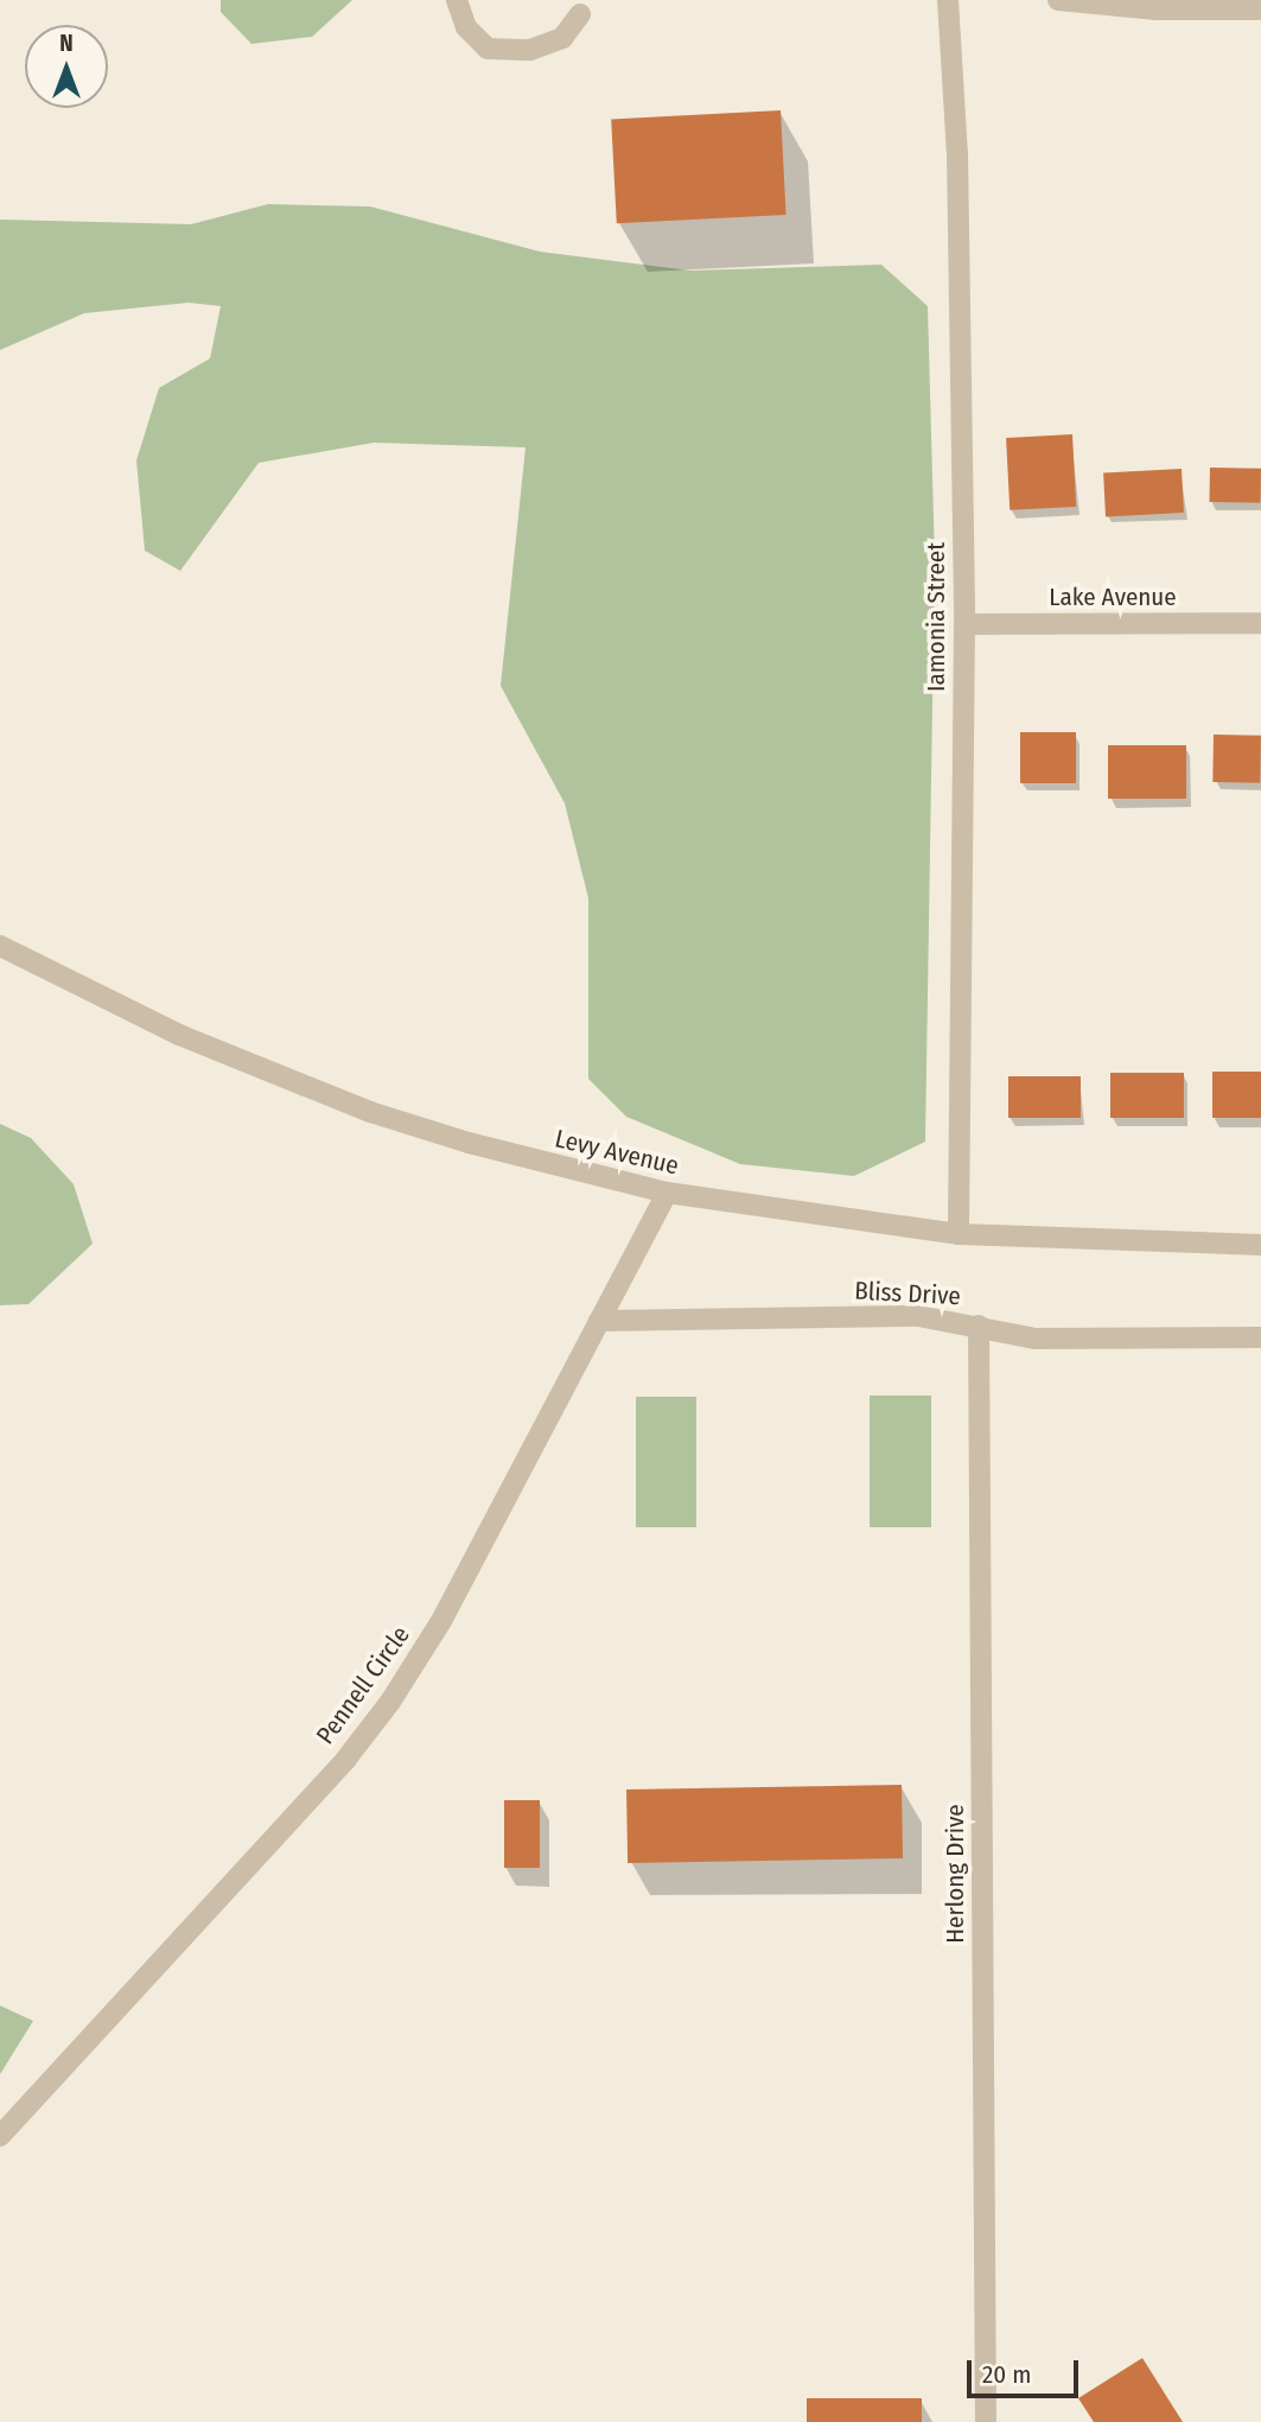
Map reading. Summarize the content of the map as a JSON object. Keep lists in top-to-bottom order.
{
  "streets": {
    "street": [
      "Lake Avenue",
      "Iamonia Street",
      "Levy Avenue",
      "Bliss Drive",
      "Pennell Circle",
      "Herlong Drive"
    ]
  },
  "crossings": [
    ["Lake Avenue", "Iamonia Street"],
    ["Iamonia Street", "Levy Avenue"],
    ["Levy Avenue", "Pennell Circle"],
    ["Bliss Drive", "Pennell Circle"],
    ["Bliss Drive", "Herlong Drive"]
  ],
  "scale_bar": "20 m",
  "north": "top"
}
